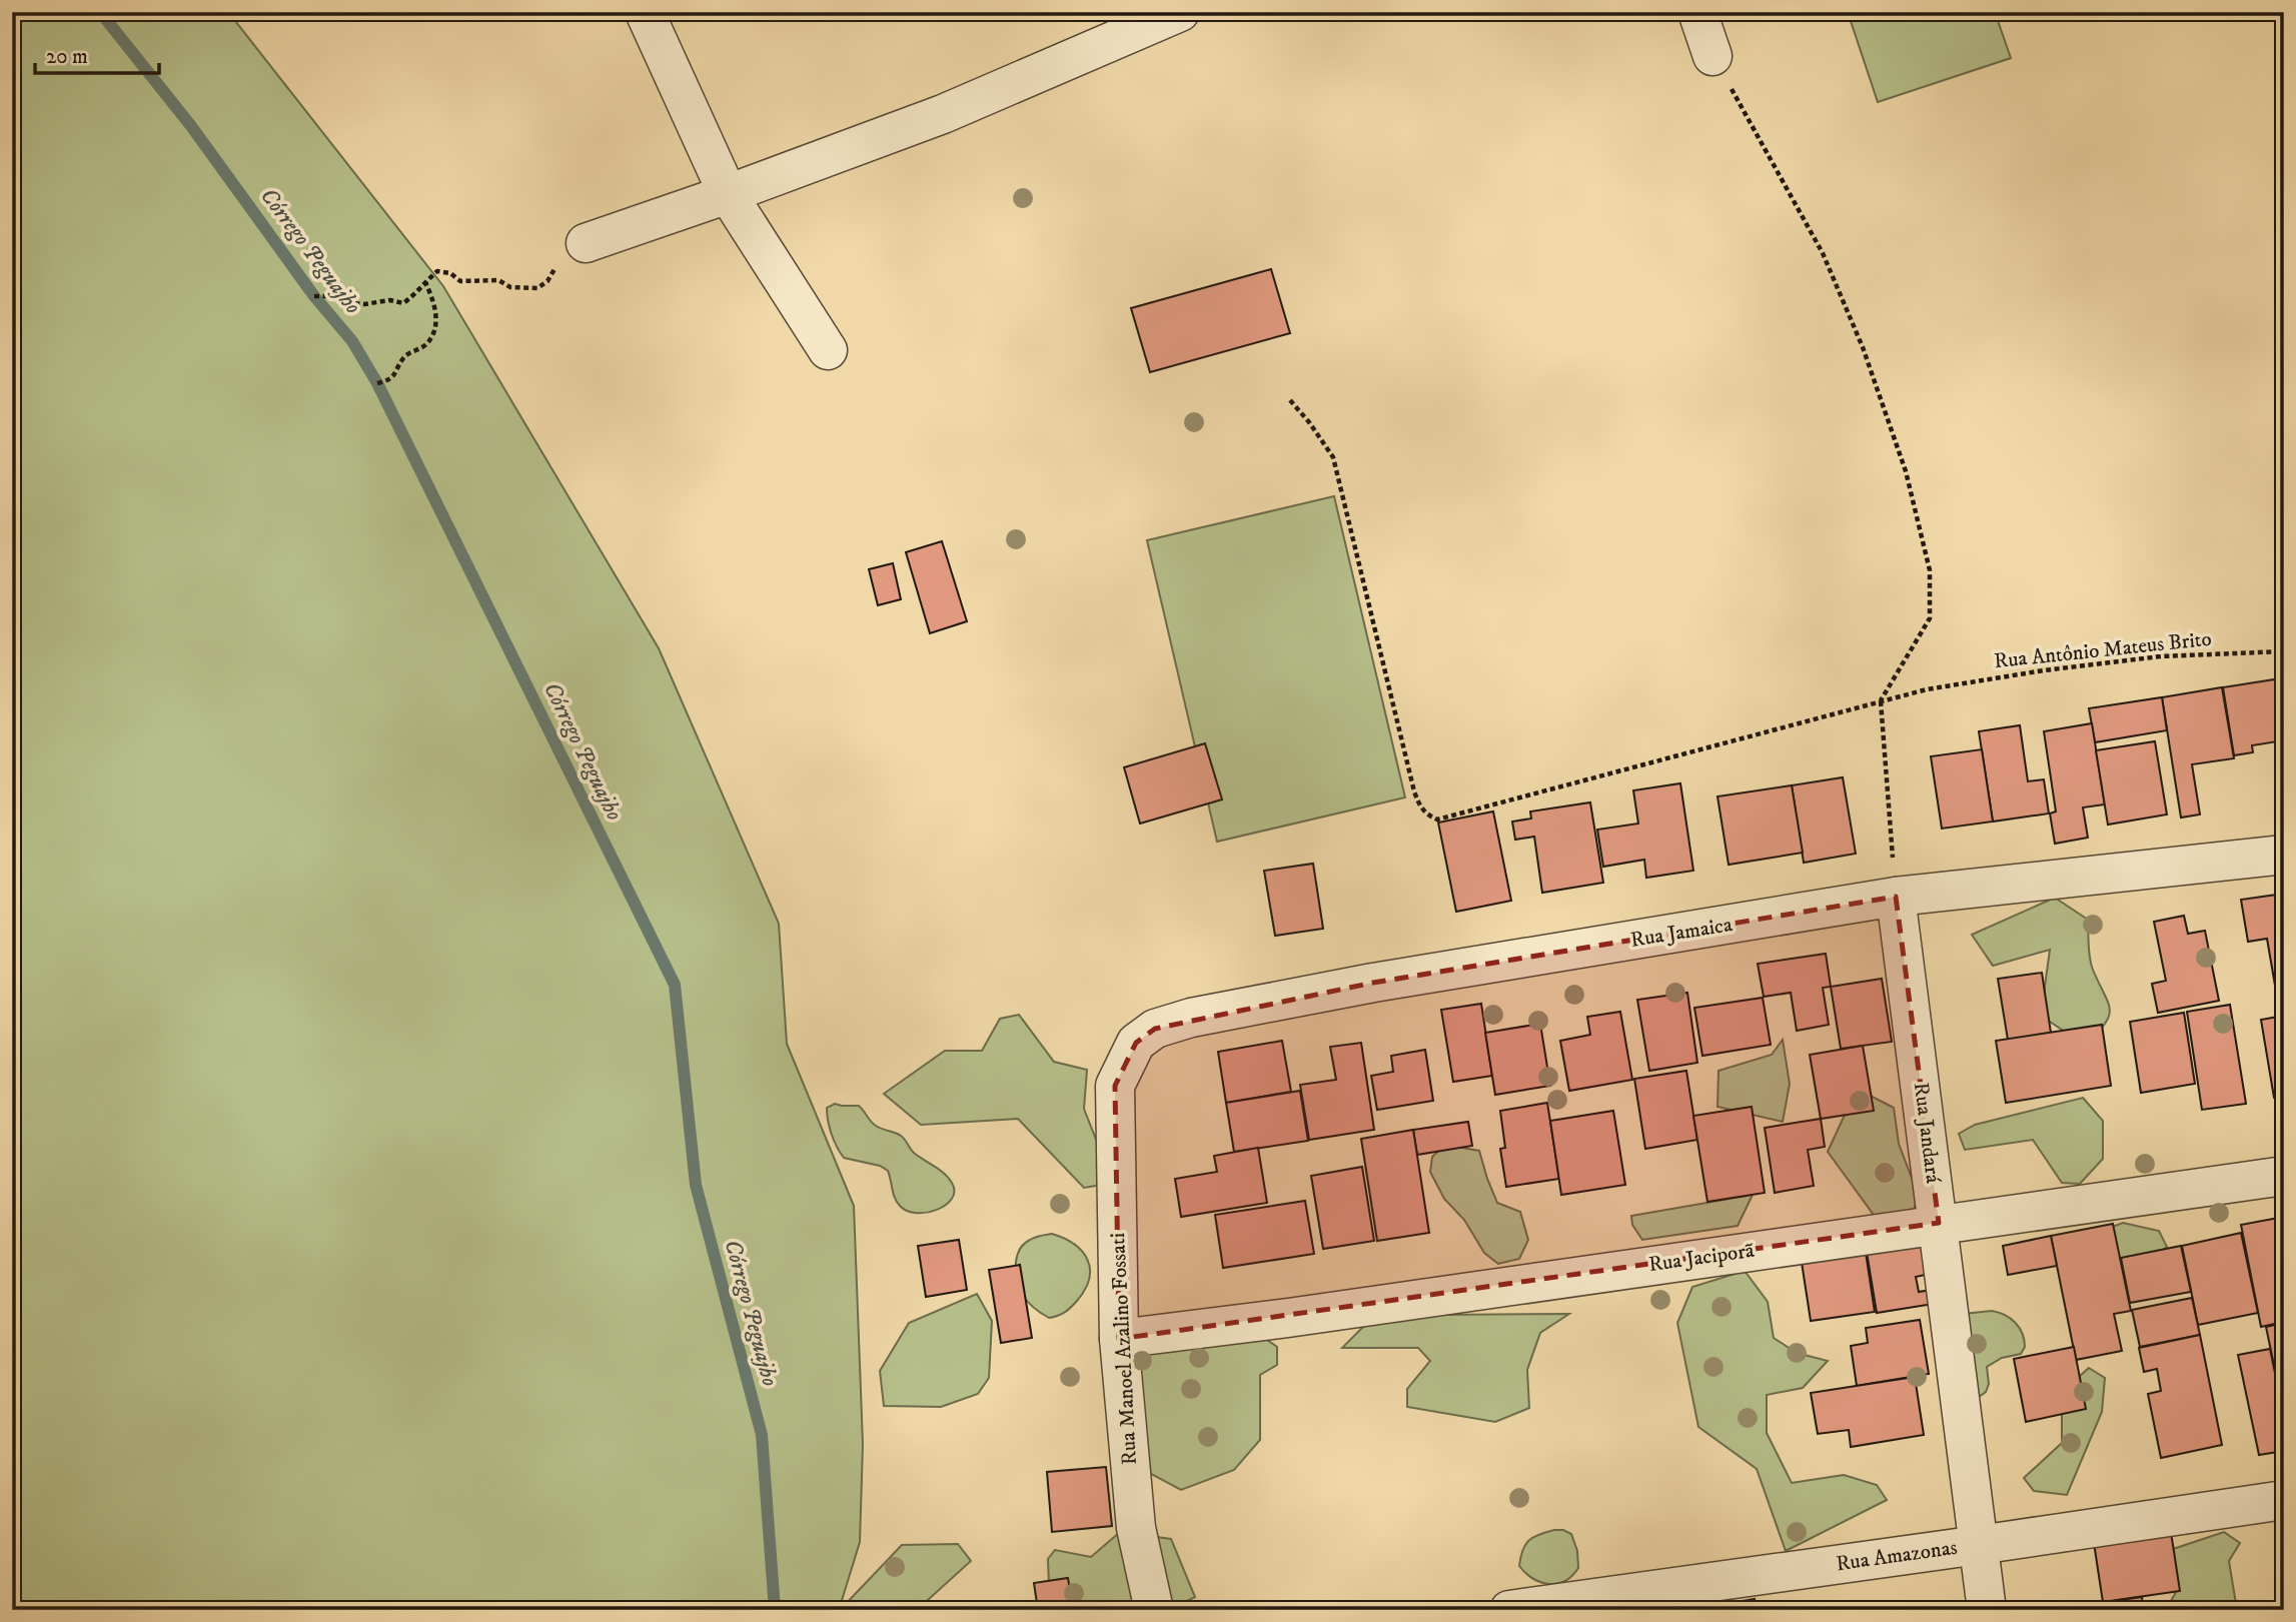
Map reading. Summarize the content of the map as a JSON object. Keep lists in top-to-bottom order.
{
  "streets": {
    "street": [
      "Rua Jamaica",
      "Rua Jandará",
      "Rua Jaciporã",
      "Rua Manoel Azalino Fossati",
      "Rua Amazonas"
    ],
    "path": ["Rua Antônio Mateus Brito"]
  },
  "crossings": [
    ["Rua Jamaica", "Rua Jandará"],
    ["Rua Jamaica", "Rua Manoel Azalino Fossati"],
    ["Rua Jandará", "Rua Jaciporã"],
    ["Rua Jandará", "Rua Amazonas"],
    ["Rua Jaciporã", "Rua Manoel Azalino Fossati"]
  ],
  "water": ["Córrego Peguajho"],
  "scale_bar": "20 m"
}
